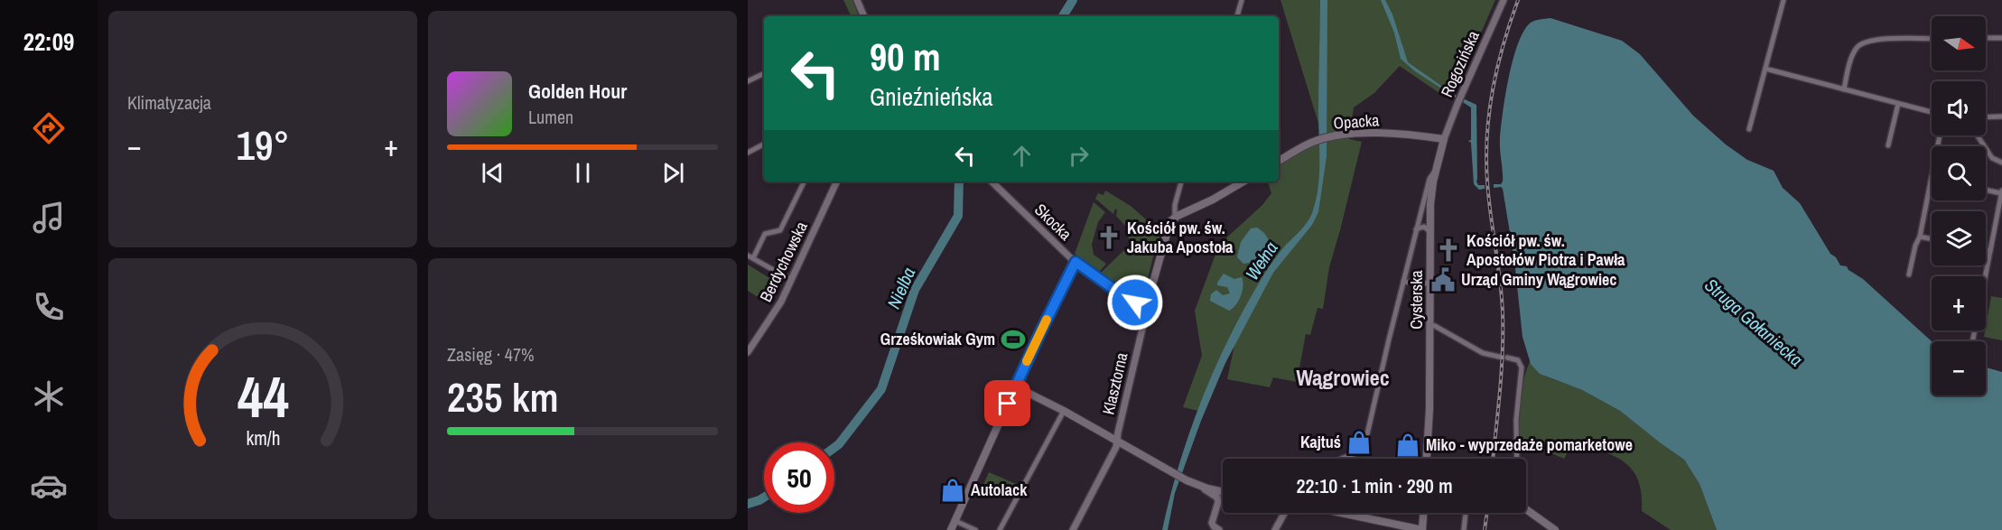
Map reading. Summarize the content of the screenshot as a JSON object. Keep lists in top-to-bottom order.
{
  "streets": {
    "main road": ["Opacka", "Cysterska", "Klasztorna"],
    "street": ["Rogozińska", "Skocka", "Berdychowska"]
  },
  "crossings": [
    ["Rogozińska", "Opacka"],
    ["Rogozińska", "Cysterska"],
    ["Opacka", "Cysterska"]
  ],
  "districts": ["Wągrowiec"],
  "water": ["Wełna", "Nielba", "Struga Gołaniecka"],
  "places": {
    "church": ["Kościół pw. św. Jakuba Apostoła", "Kościół pw. św. Apostołów Piotra i Pawła"],
    "public building": ["Urząd Gminy Wągrowiec"],
    "sports": ["Grześkowiak Gym"],
    "shop": ["Kajtuś", "Miko - wyprzedaże pomarketowe", "Autolack"]
  },
  "north": "right",
  "page": {
    "tabs": "22:09",
    "tile": [
      "Klimatyzacja",
      ["Zasięg · 47%", "235 km"]
    ],
    "map_buttons": ["+", "−"],
    "turn": ["90 m", "Gnieźnieńska"],
    "song": ["Golden Hour", "Lumen"],
    "heat": ["−", "19°", "+"],
    "limit": "50",
    "trip": "22:10 · 1 min · 290 m",
    "gauge": ["44", "km/h"]
  }
}
